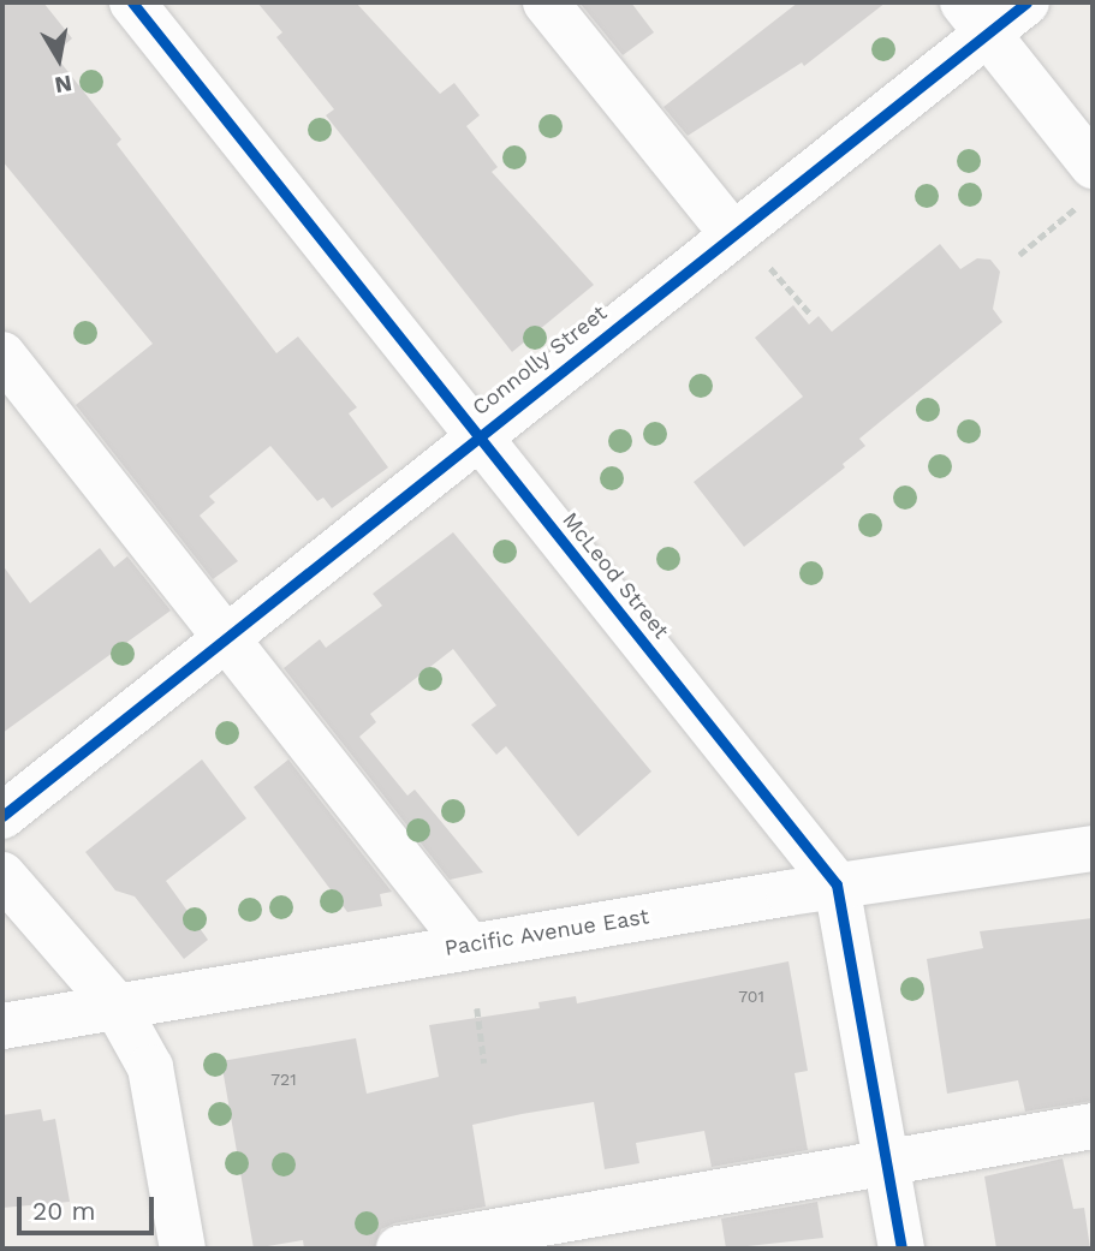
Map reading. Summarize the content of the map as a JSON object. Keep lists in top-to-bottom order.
{
  "streets": {
    "street": ["Connolly Street", "McLeod Street", "Pacific Avenue East"]
  },
  "crossings": [
    ["Connolly Street", "McLeod Street"],
    ["McLeod Street", "Pacific Avenue East"]
  ],
  "house_numbers": ["701", "721"],
  "scale_bar": "20 m",
  "north": "bottom"
}
